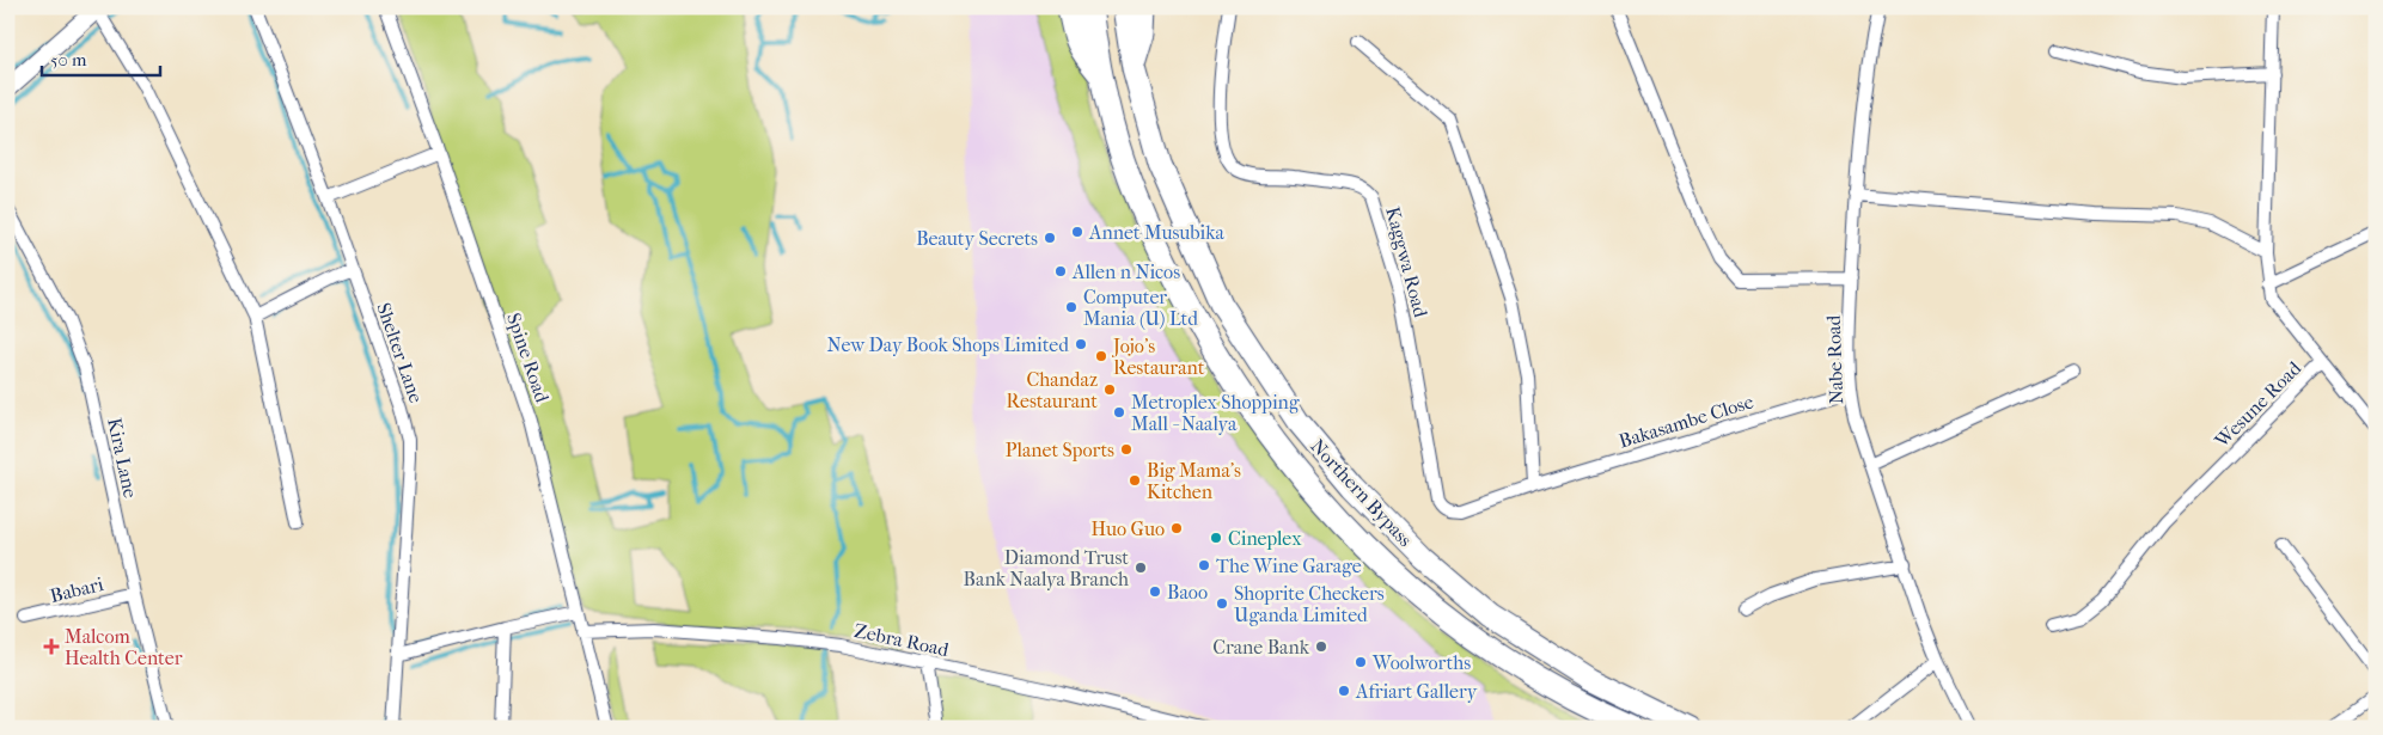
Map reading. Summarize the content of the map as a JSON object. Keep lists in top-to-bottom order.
{
  "streets": {
    "highway": ["Northern Bypass"],
    "street": [
      "Kaggwa Road",
      "Shelter Lane",
      "Spine Road",
      "Nabe Road",
      "Wesune Road",
      "Bakasambe Close",
      "Kira Lane",
      "Babari",
      "Zebra Road"
    ]
  },
  "crossings": [
    ["Kaggwa Road", "Bakasambe Close"],
    ["Spine Road", "Zebra Road"],
    ["Nabe Road", "Bakasambe Close"],
    ["Kira Lane", "Babari"]
  ],
  "places": {
    "other": [
      "Annet Musubika",
      "Beauty Secrets",
      "Allen n Nicos",
      "Computer Mania (U) Ltd",
      "New Day Book Shops Limited",
      "Jojo’s Restaurant",
      "Chandaz Restaurant",
      "Metroplex Shopping Mall - Naalya",
      "Planet Sports",
      "Big Mama’s Kitchen",
      "Huo Guo",
      "Cineplex",
      "The Wine Garage",
      "Diamond Trust Bank Naalya Branch",
      "Baoo",
      "Shoprite Checkers Uganda Limited",
      "Crane Bank",
      "Woolworths",
      "Afriart Gallery"
    ],
    "health": ["Malcom Health Center"]
  },
  "scale_bar": "50 m"
}
